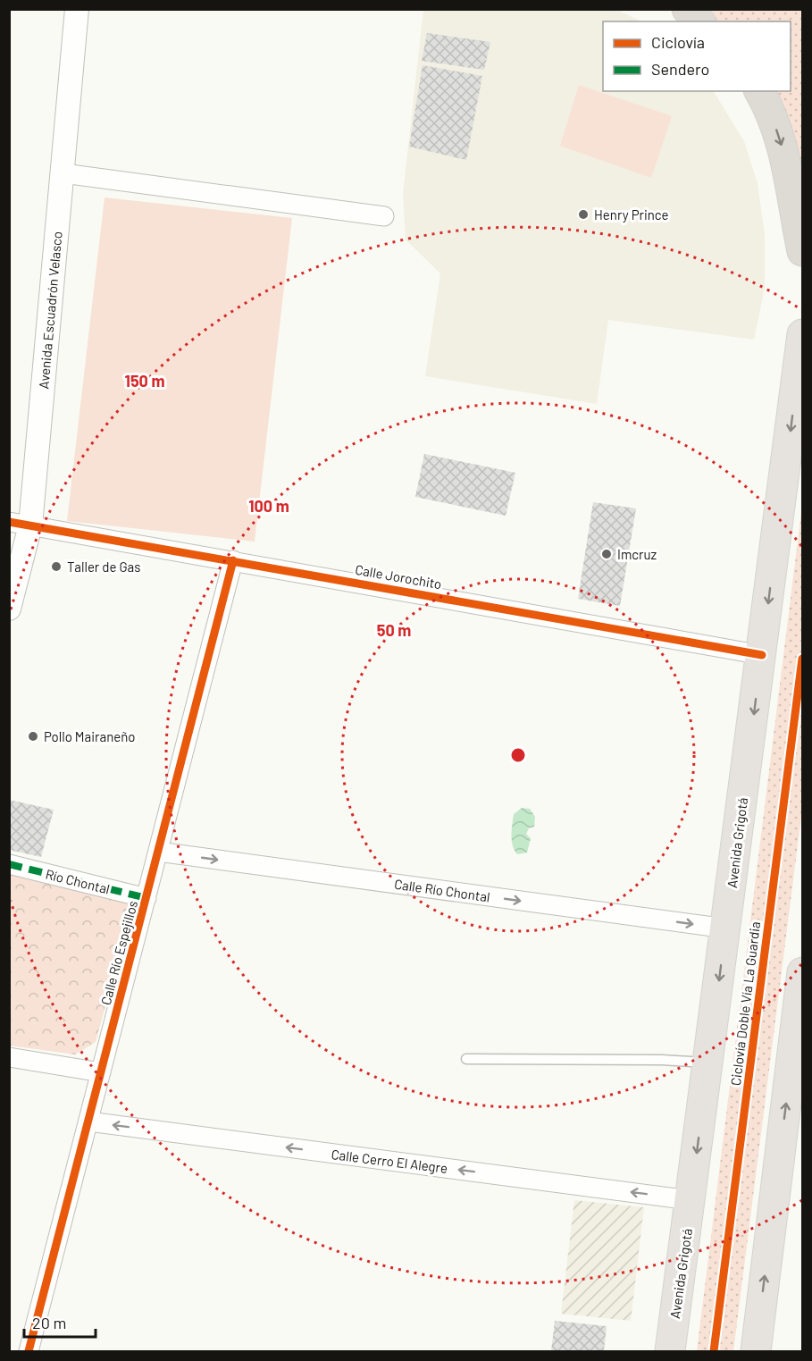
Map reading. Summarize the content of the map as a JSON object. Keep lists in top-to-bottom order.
{
  "streets": {
    "main road": ["Avenida Grigotá"],
    "street": [
      "Avenida Escuadrón Velasco",
      "Calle Jorochito",
      "Río Chontal",
      "Calle Río Chontal",
      "Calle Río Espejillos",
      "Calle Cerro El Alegre"
    ],
    "cycle path": ["Ciclovía Doble Vía La Guardia"]
  },
  "crossings": [
    ["Avenida Escuadrón Velasco", "Calle Jorochito"],
    ["Calle Jorochito", "Avenida Grigotá"],
    ["Calle Jorochito", "Calle Río Espejillos"],
    ["Avenida Grigotá", "Calle Río Chontal"],
    ["Avenida Grigotá", "Calle Cerro El Alegre"],
    ["Río Chontal", "Calle Río Espejillos"],
    ["Calle Río Chontal", "Calle Río Espejillos"],
    ["Calle Río Espejillos", "Calle Cerro El Alegre"]
  ],
  "one_way": ["Avenida Grigotá", "Calle Río Chontal", "Calle Cerro El Alegre"],
  "places": [
    "Henry Prince",
    "Imcruz",
    "Taller de Gas",
    "Pollo Mairaneño"
  ],
  "legend": ["Ciclovía", "Sendero"],
  "scale_bar": "20 m",
  "rings": ["150 m", "100 m", "50 m"]
}
